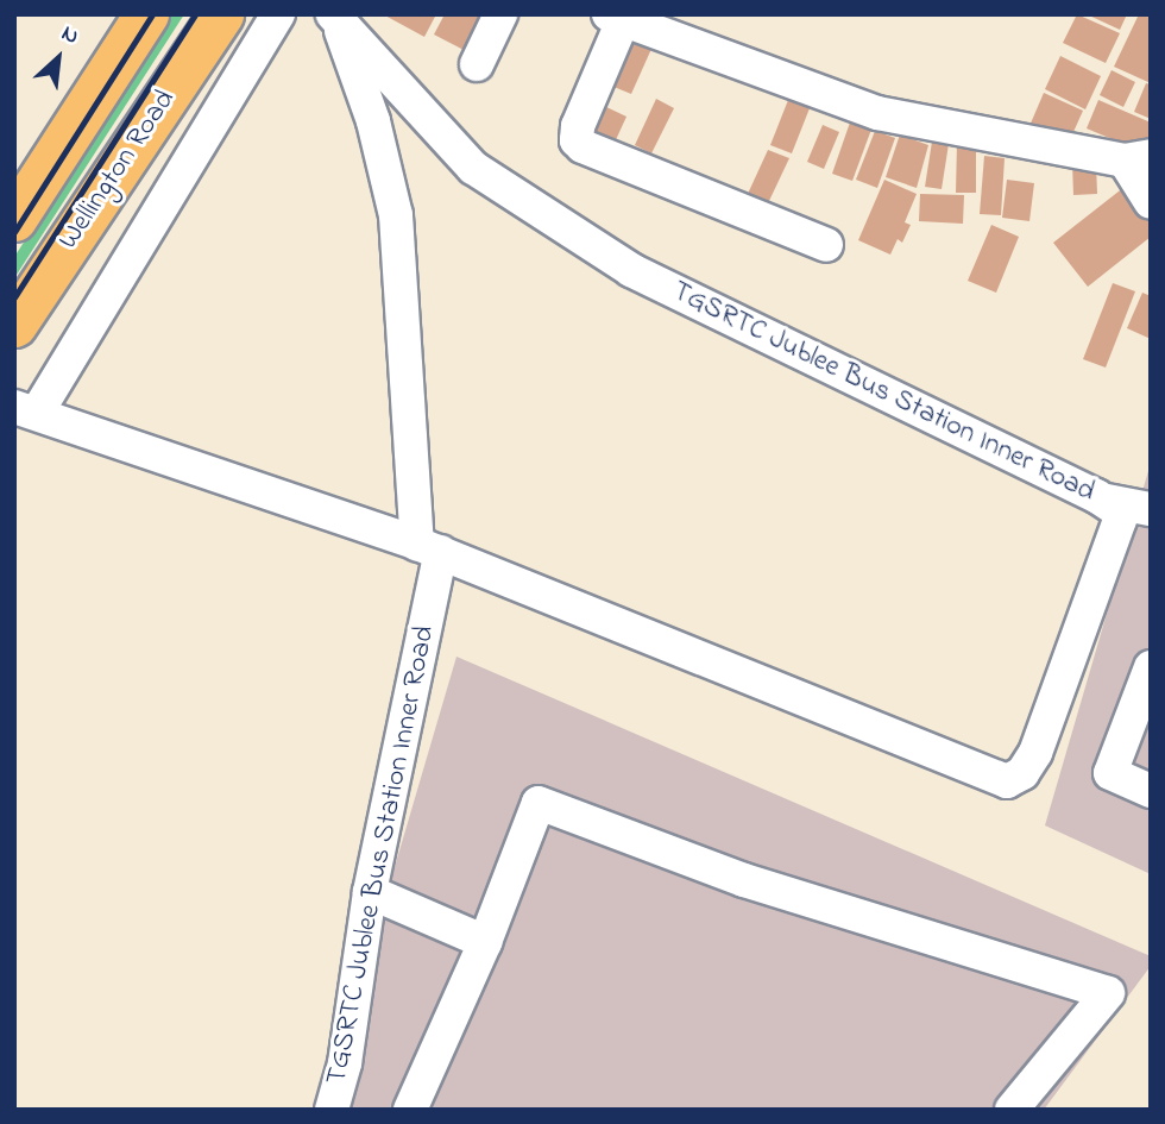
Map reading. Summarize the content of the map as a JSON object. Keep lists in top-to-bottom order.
{
  "streets": {
    "main road": ["Wellington Road"],
    "street": ["TGSRTC Jublee Bus Station Inner Road"]
  },
  "north": "top right"
}
